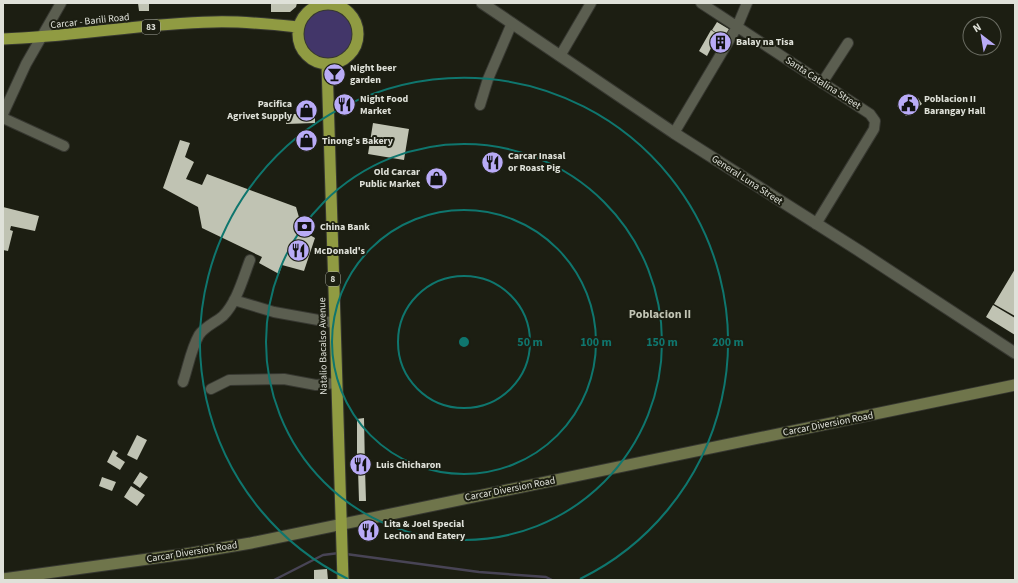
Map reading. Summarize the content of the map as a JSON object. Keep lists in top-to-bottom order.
{
  "streets": {
    "highway": [
      "Carcar - Barili Road",
      "83",
      "8",
      "Natalio Bacalso Avenue"
    ],
    "main road": ["Carcar Diversion Road"],
    "street": ["Santa Catalina Street", "General Luna Street"]
  },
  "crossings": [
    ["Carcar - Barili Road", "Natalio Bacalso Avenue"],
    ["Santa Catalina Street", "General Luna Street"],
    ["Natalio Bacalso Avenue", "Carcar Diversion Road"]
  ],
  "districts": ["Poblacion II"],
  "places": {
    "building": ["Balay na Tisa"],
    "bar": ["Night beer garden"],
    "restaurant": [
      "Night Food Market",
      "Carcar Inasal or Roast Pig",
      "McDonald's",
      "Luis Chicharon",
      "Lita & Joel Special Lechon and Eatery"
    ],
    "public building": ["Poblacion II Barangay Hall"],
    "shop": ["Pacifica Agrivet Supply", "Tinong's Bakery", "Old Carcar Public Market"],
    "bank": ["China Bank"]
  },
  "north": "top left",
  "rings": [
    "50 m",
    "100 m",
    "150 m",
    "200 m"
  ]
}
